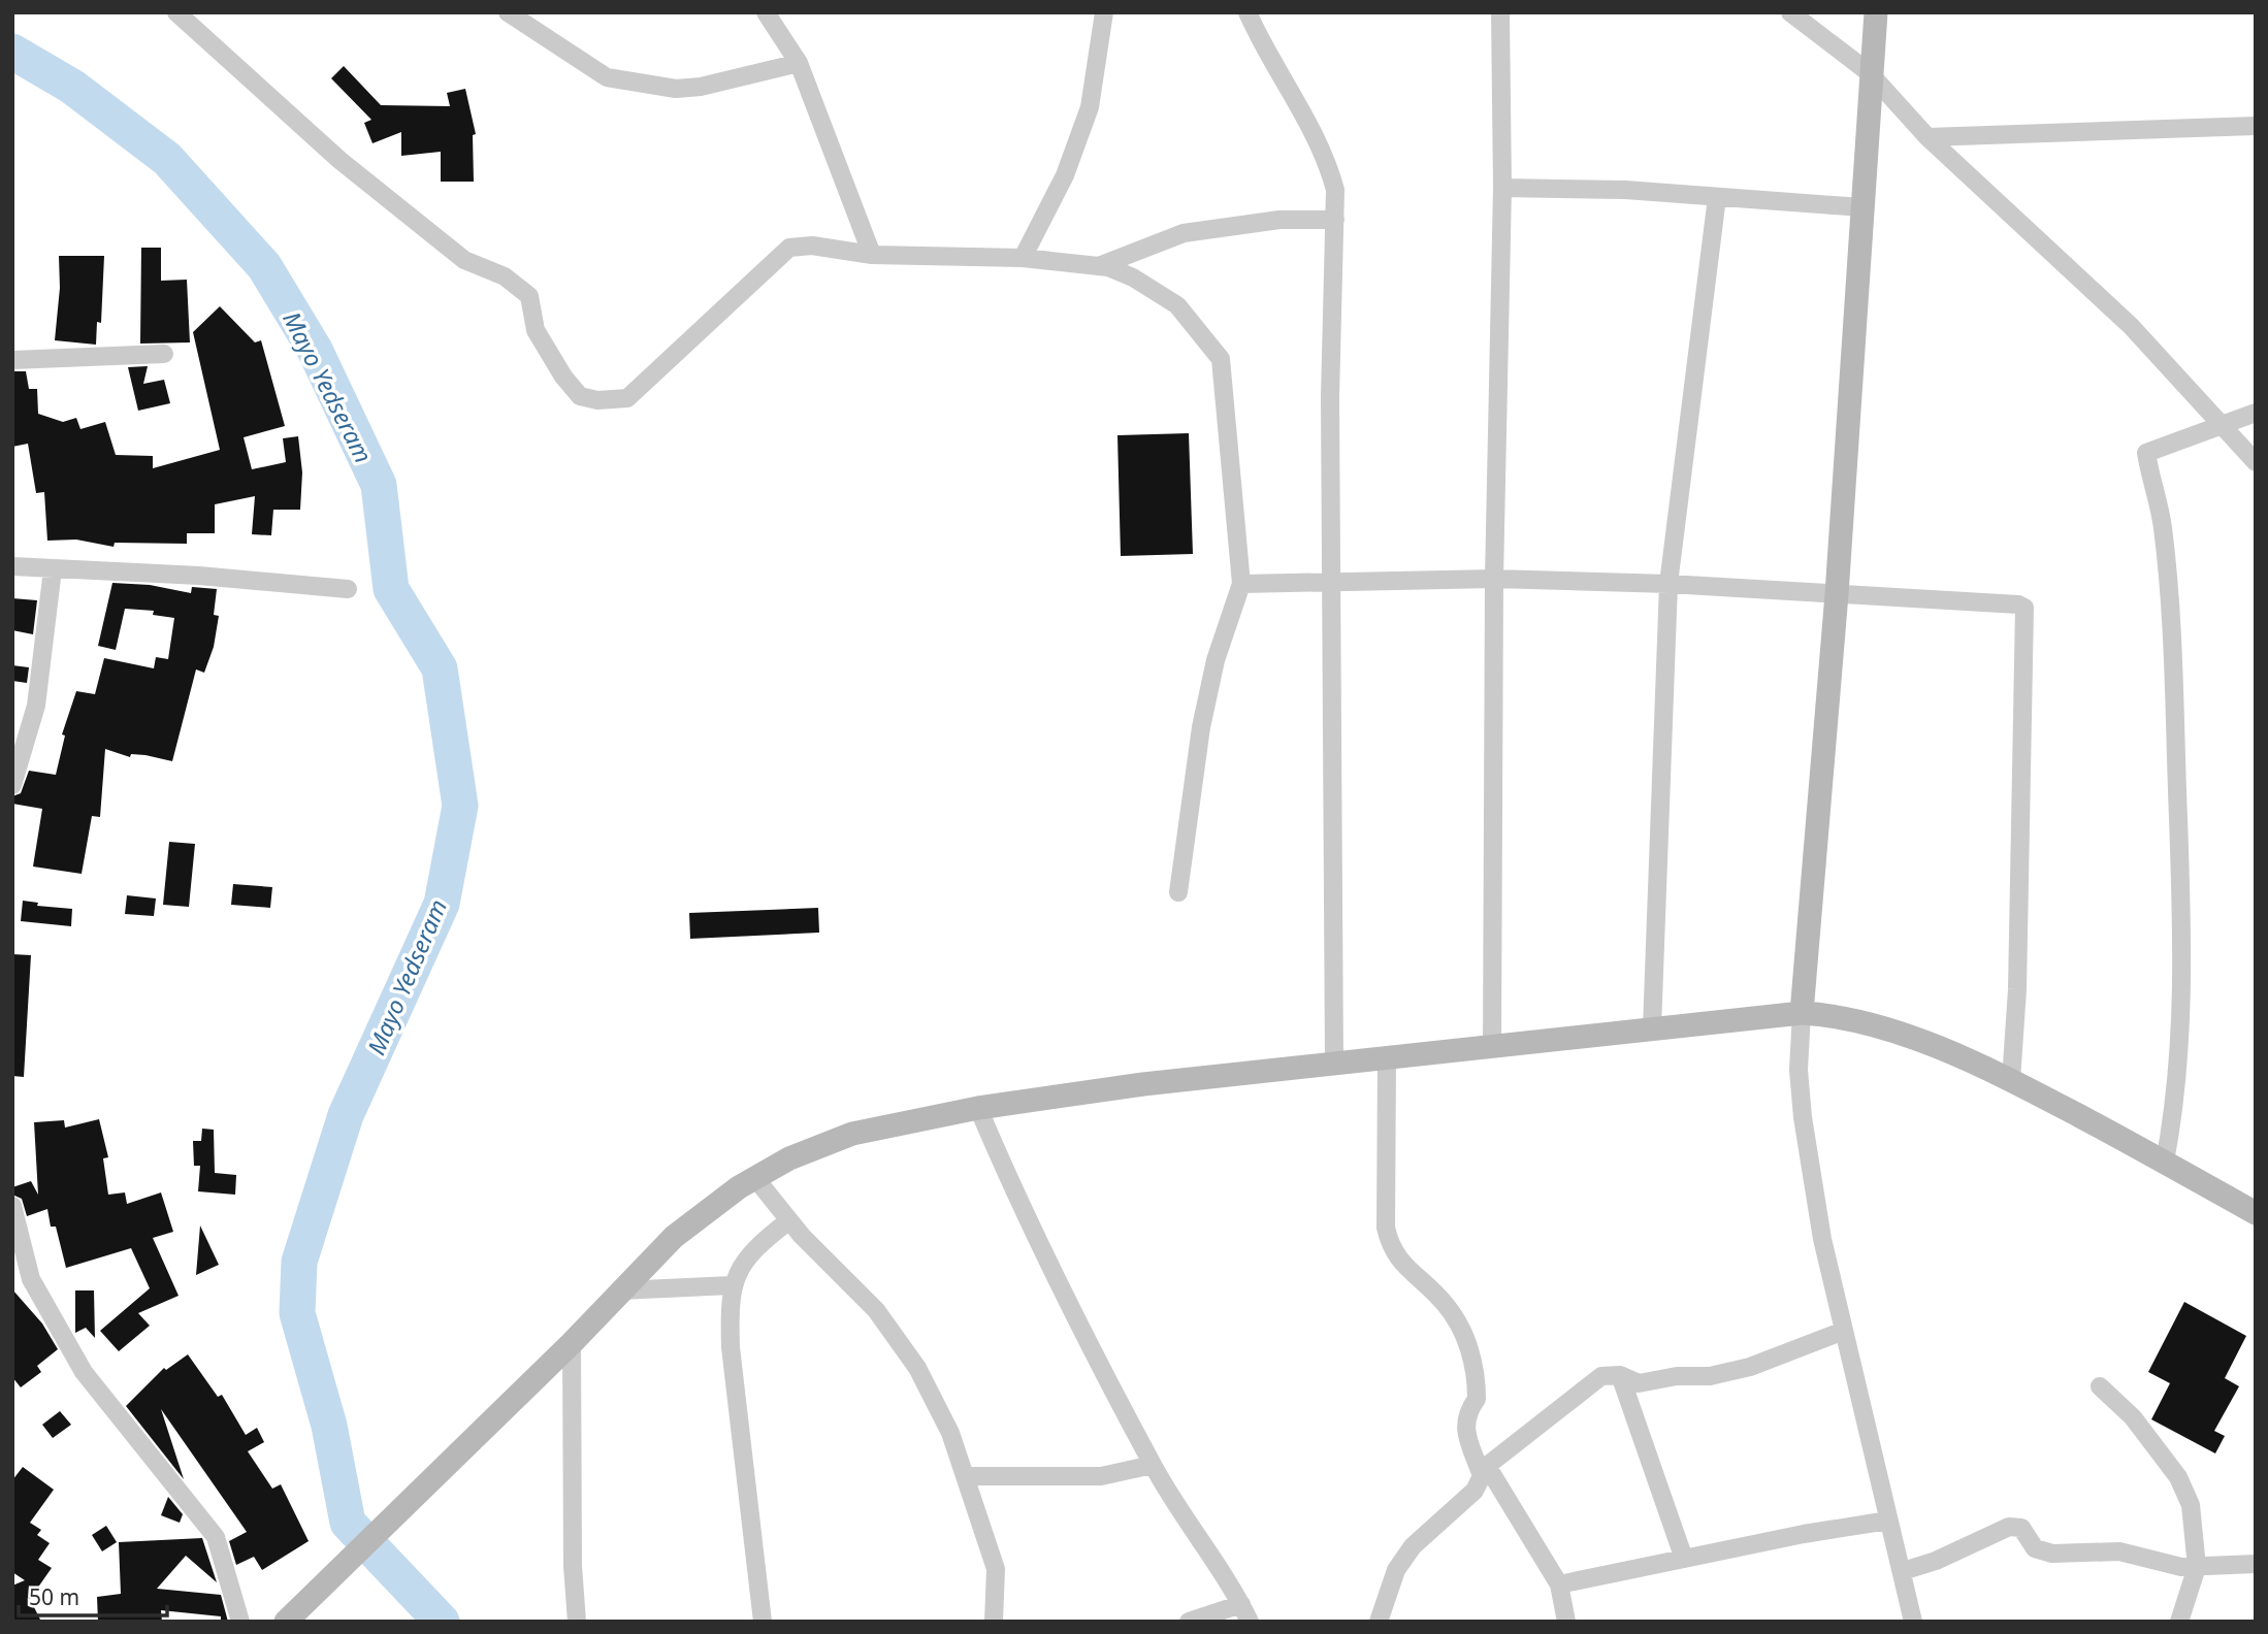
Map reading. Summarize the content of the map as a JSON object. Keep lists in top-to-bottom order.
{
  "water": ["Mayo Yedseram"],
  "scale_bar": "50 m"
}
